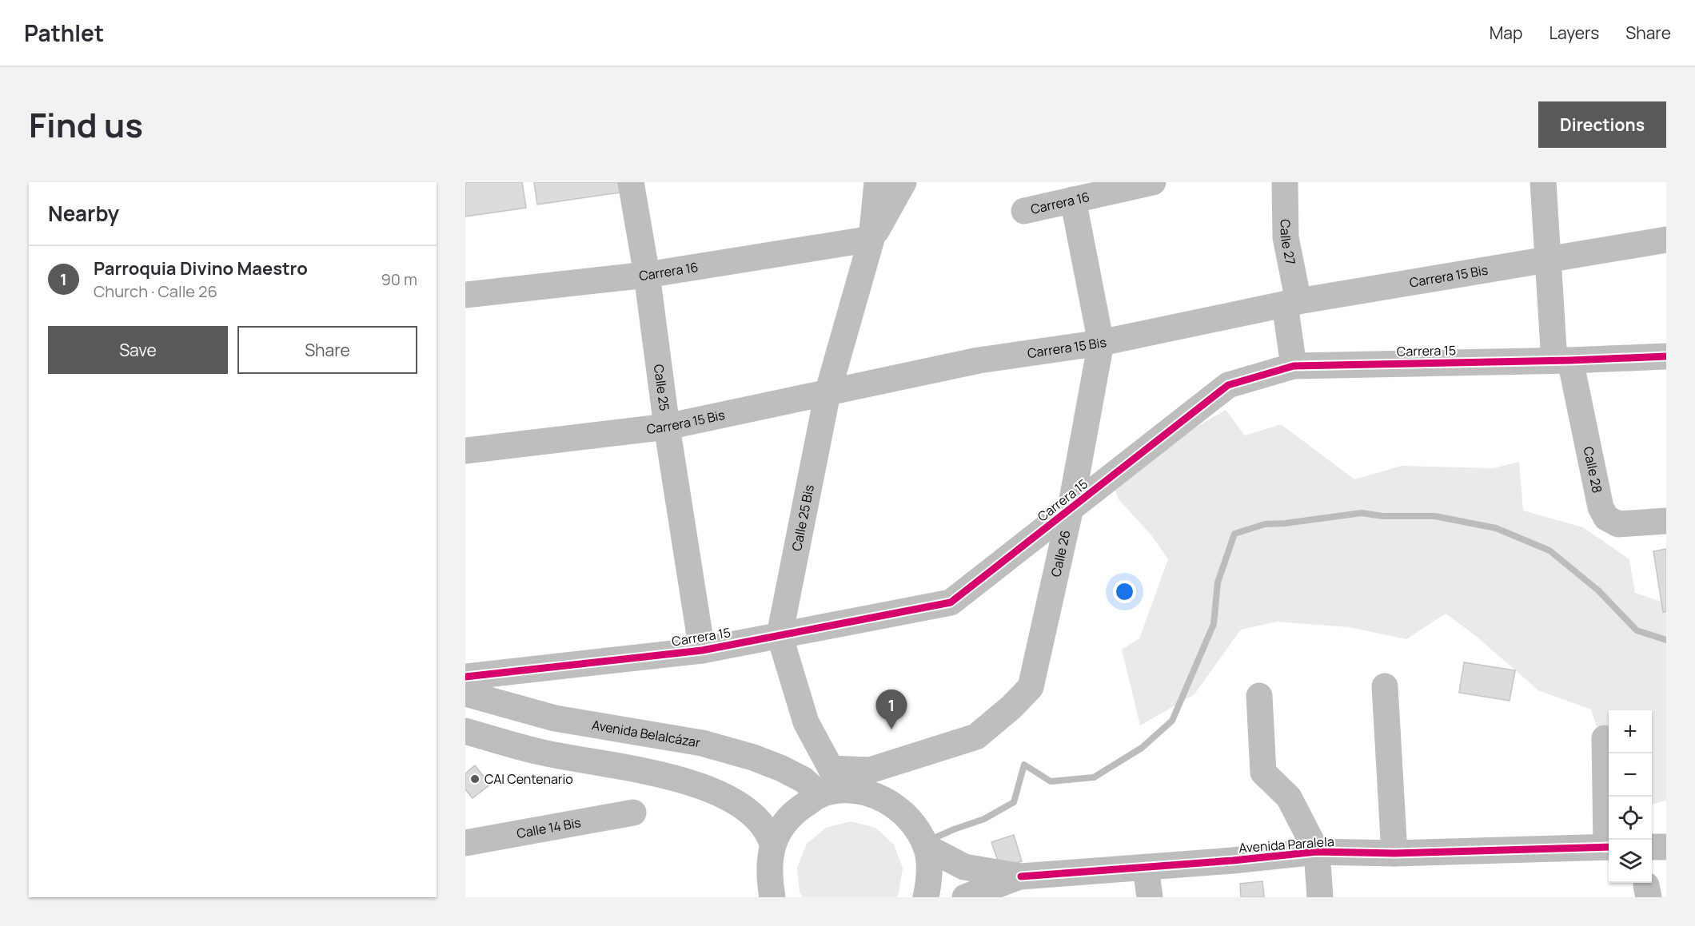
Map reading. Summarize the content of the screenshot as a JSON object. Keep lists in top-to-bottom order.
{
  "streets": {
    "main road": ["Avenida Belalcázar", "Avenida Paralela"],
    "street": [
      "Carrera 16",
      "Calle 27",
      "Carrera 15 Bis",
      "Carrera 15",
      "Calle 25",
      "Calle 28",
      "Calle 25 Bis",
      "Calle 26",
      "Calle 14 Bis"
    ]
  },
  "crossings": [
    ["Carrera 16", "Calle 25"],
    ["Carrera 16", "Calle 25 Bis"],
    ["Carrera 16", "Calle 26"],
    ["Calle 27", "Carrera 15 Bis"],
    ["Calle 27", "Carrera 15"],
    ["Carrera 15 Bis", "Calle 25"],
    ["Carrera 15 Bis", "Calle 28"],
    ["Carrera 15 Bis", "Calle 25 Bis"],
    ["Carrera 15 Bis", "Calle 26"],
    ["Carrera 15", "Calle 25"],
    ["Carrera 15", "Calle 28"],
    ["Carrera 15", "Calle 25 Bis"],
    ["Carrera 15", "Calle 26"],
    ["Calle 25 Bis", "Calle 26"],
    ["Calle 25 Bis", "Avenida Belalcázar"]
  ],
  "places": ["CAI Centenario"],
  "page": {
    "header": "Pathlet",
    "nav": ["Map", "Layers", "Share"],
    "title": "Find us",
    "buttons": [
      "Directions",
      ["Save", "Share"]
    ],
    "heading": "Nearby",
    "list": [
      {
        "mark": "1",
        "name": "Parroquia Divino Maestro",
        "note": "Church · Calle 26",
        "value": "90 m"
      }
    ],
    "pins": "1",
    "map_buttons": ["+", "−"]
  }
}
